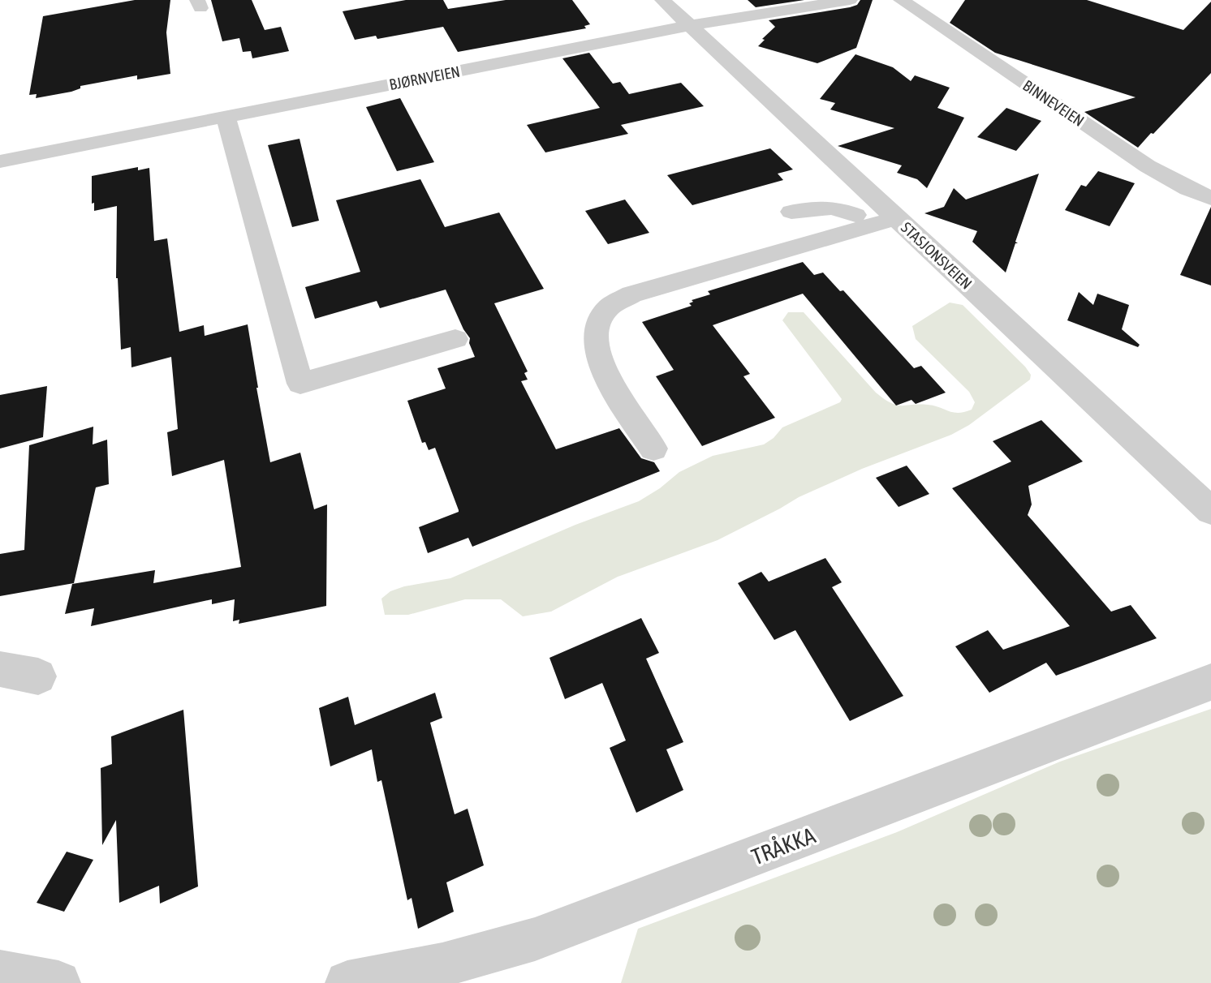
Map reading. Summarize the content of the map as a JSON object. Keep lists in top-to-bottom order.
{
  "streets": {
    "street": [
      "BJØRNVEIEN",
      "BINNEVEIEN",
      "STASJONSVEIEN",
      "TRÅKKA"
    ]
  },
  "crossings": [
    ["BJØRNVEIEN", "STASJONSVEIEN"]
  ]
}
